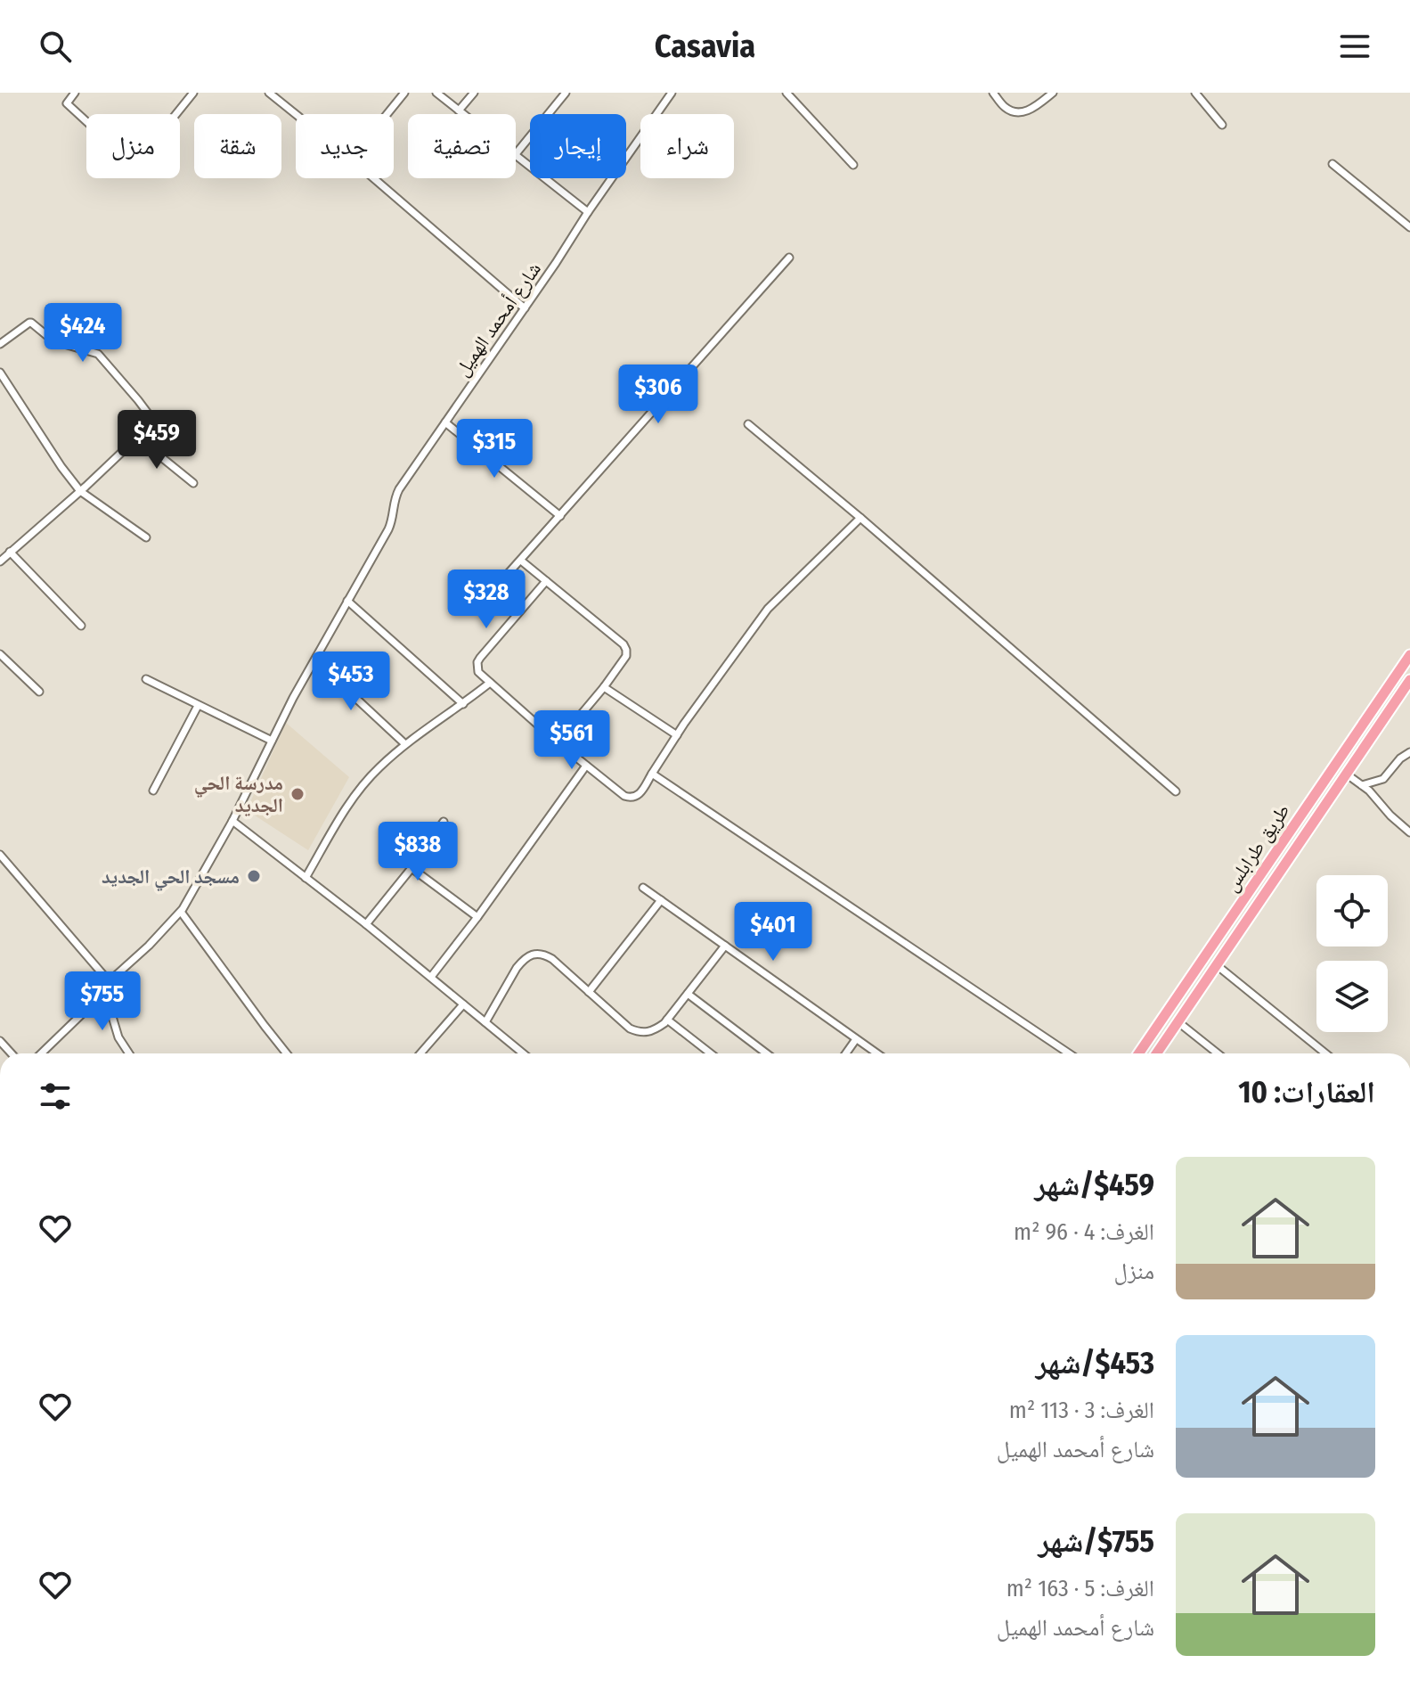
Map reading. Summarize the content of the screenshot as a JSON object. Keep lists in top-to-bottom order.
{
  "streets": {
    "highway": ["طريق طرابلس"],
    "street": ["شارع أمحمد الهميل"]
  },
  "places": ["مدرسة الحي الجديد", "مسجد الحي الجديد"],
  "page": {
    "header": "Casavia",
    "chip": [
      "شراء",
      "إيجار",
      "تصفية",
      "جديد",
      "شقة",
      "منزل"
    ],
    "price": [
      "$424",
      "$306",
      "$459",
      "$315",
      "$328",
      "$453",
      "$561",
      "$838",
      "$401",
      "$755"
    ],
    "heading": "العقارات: 10",
    "list": [
      {
        "name": "$459/شهر",
        "note": "الغرف: 4 · 96 m² · منزل"
      },
      {
        "name": "$453/شهر",
        "note": "الغرف: 3 · 113 m² · شارع أمحمد الهميل"
      },
      {
        "name": "$755/شهر",
        "note": "الغرف: 5 · 163 m² · شارع أمحمد الهميل"
      }
    ]
  }
}
